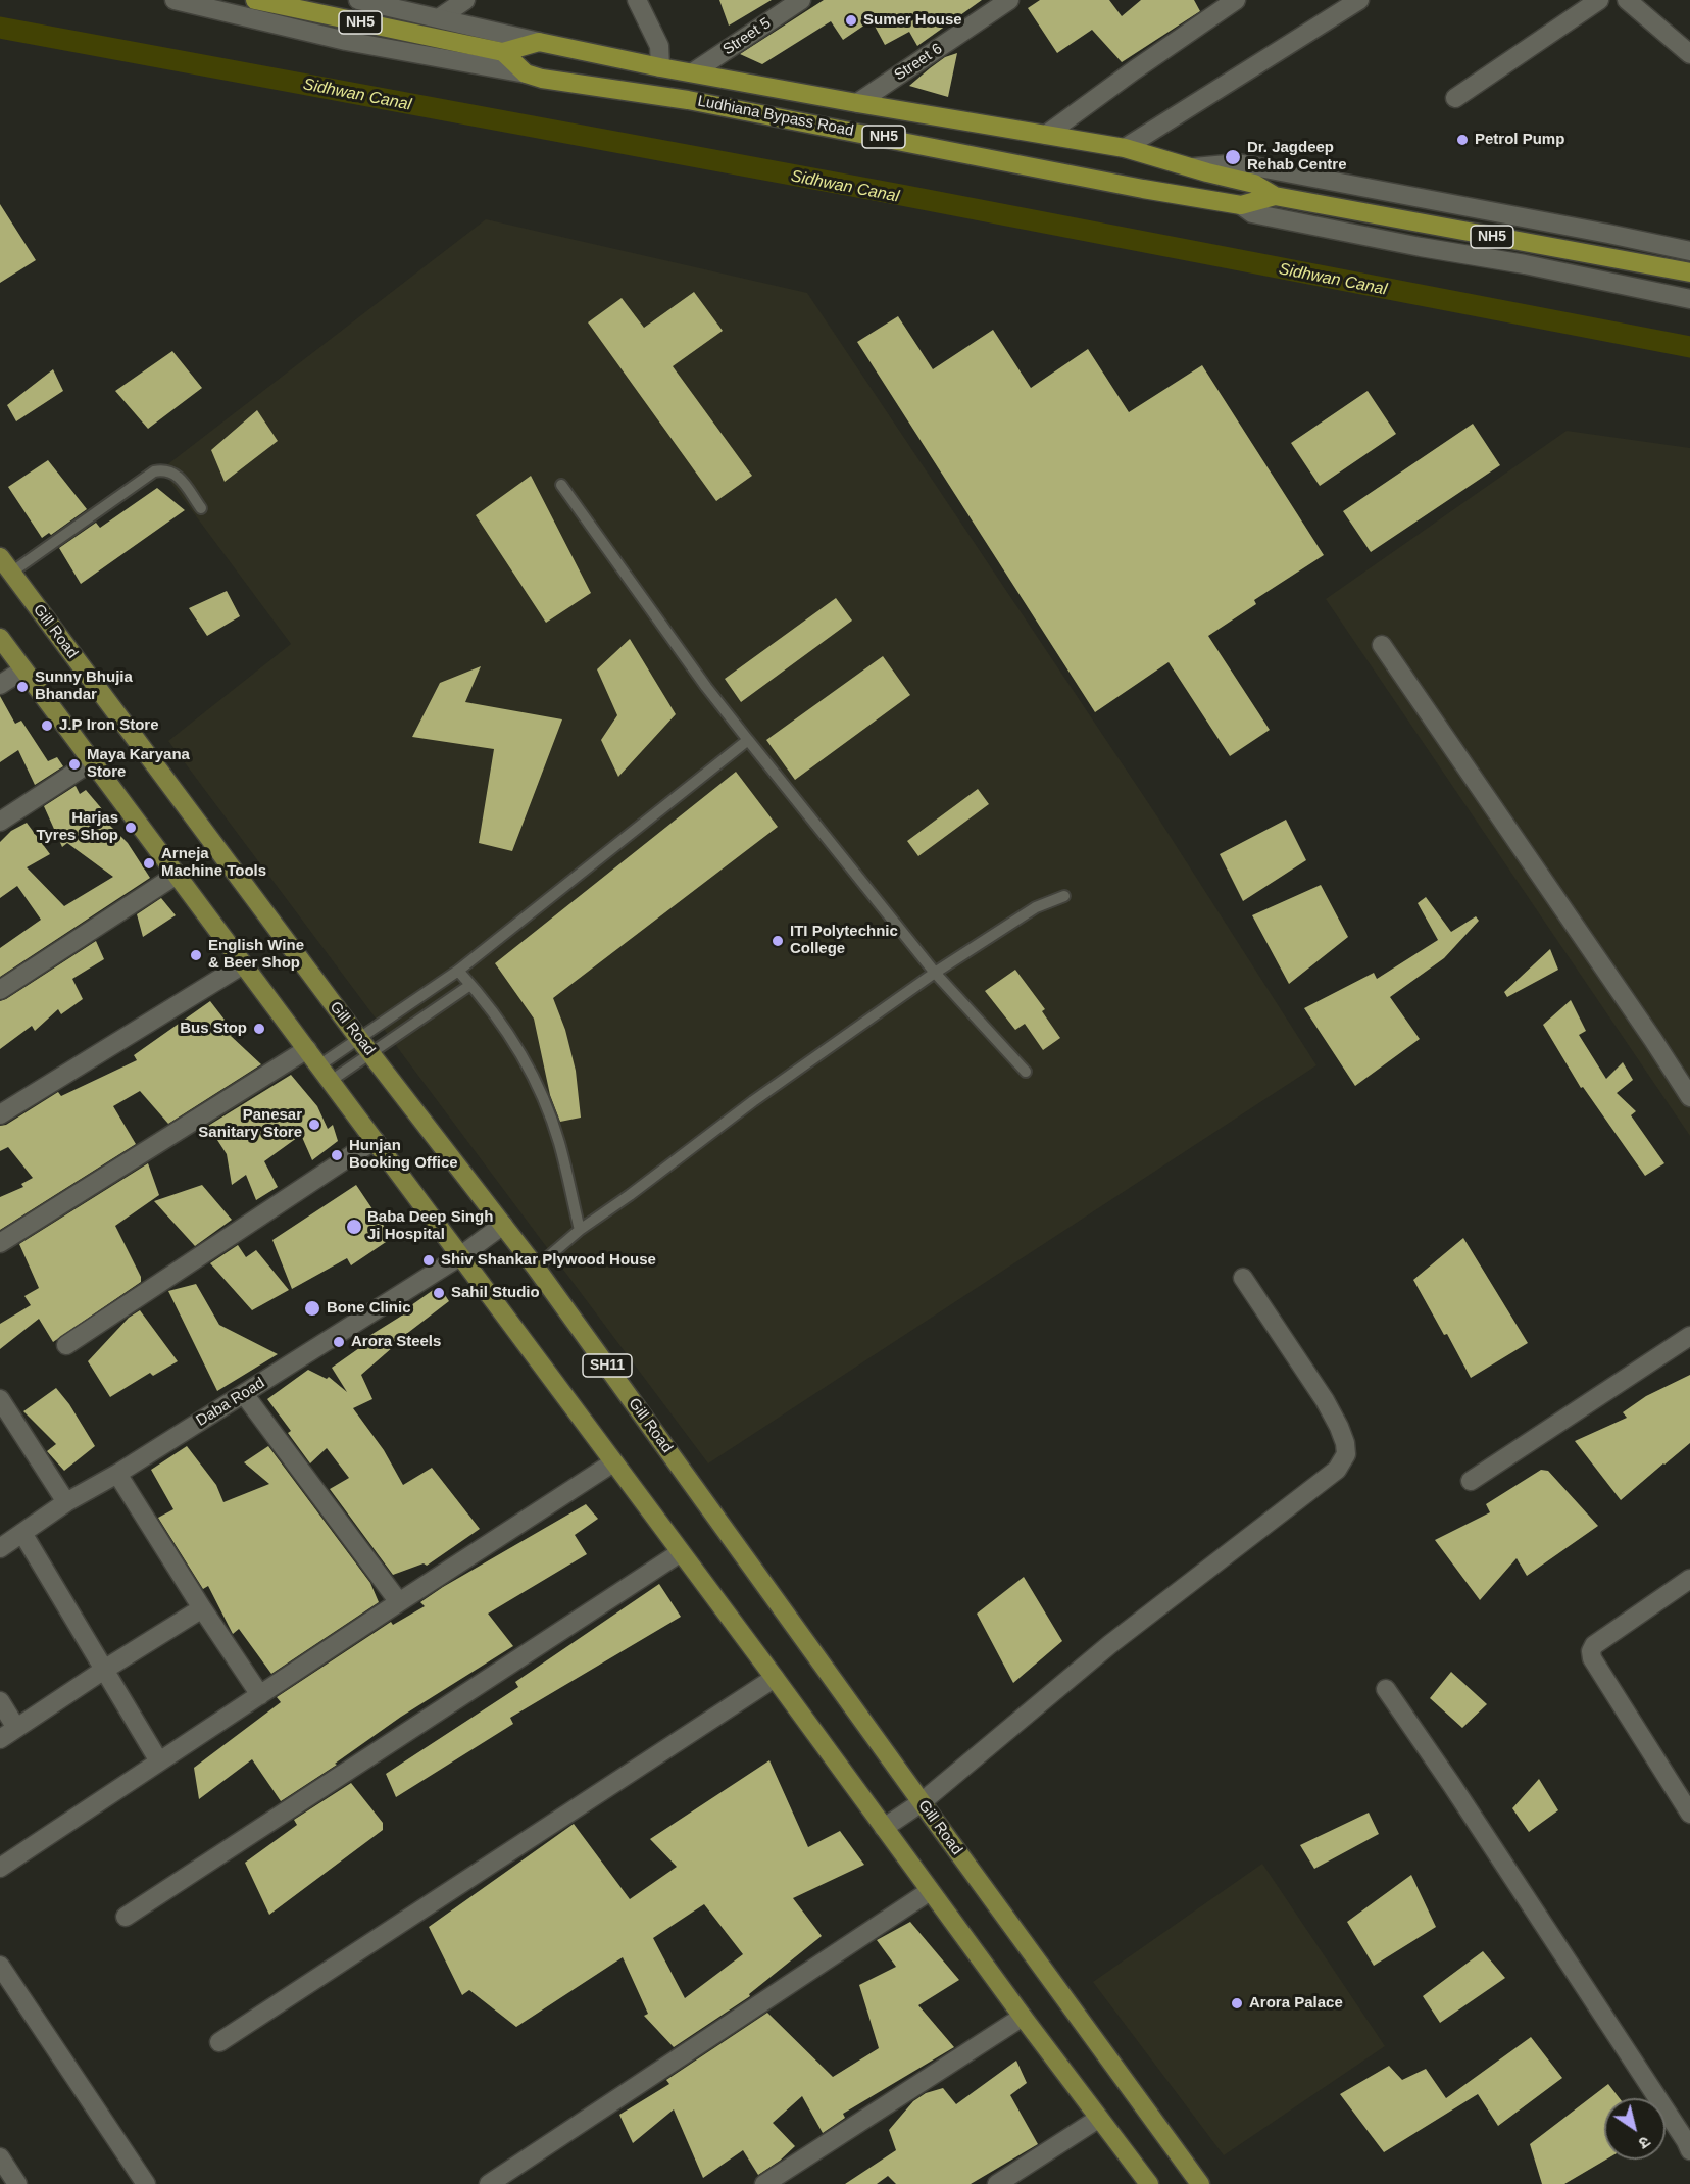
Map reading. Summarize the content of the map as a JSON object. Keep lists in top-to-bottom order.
{
  "streets": {
    "highway": ["NH5", "Ludhiana Bypass Road"],
    "main road": ["Gill Road", "SH11"],
    "street": ["Street 5", "Street 6", "Daba Road"]
  },
  "crossings": [
    ["NH5", "Ludhiana Bypass Road"],
    ["Street 5", "Ludhiana Bypass Road"],
    ["Street 6", "Ludhiana Bypass Road"],
    ["Gill Road", "Daba Road"]
  ],
  "water": ["Sidhwan Canal"],
  "places": [
    "Sumer House",
    "Petrol Pump",
    "Dr. Jagdeep Rehab Centre",
    "Sunny Bhujia Bhandar",
    "J.P Iron Store",
    "Maya Karyana Store",
    "Harjas Tyres Shop",
    "Arneja Machine Tools",
    "ITI Polytechnic College",
    "English Wine & Beer Shop",
    "Bus Stop",
    "Panesar Sanitary Store",
    "Hunjan Booking Office",
    "Baba Deep Singh Ji Hospital",
    "Shiv Shankar Plywood House",
    "Sahil Studio",
    "Bone Clinic",
    "Arora Steels",
    "Arora Palace"
  ],
  "north": "bottom right"
}
